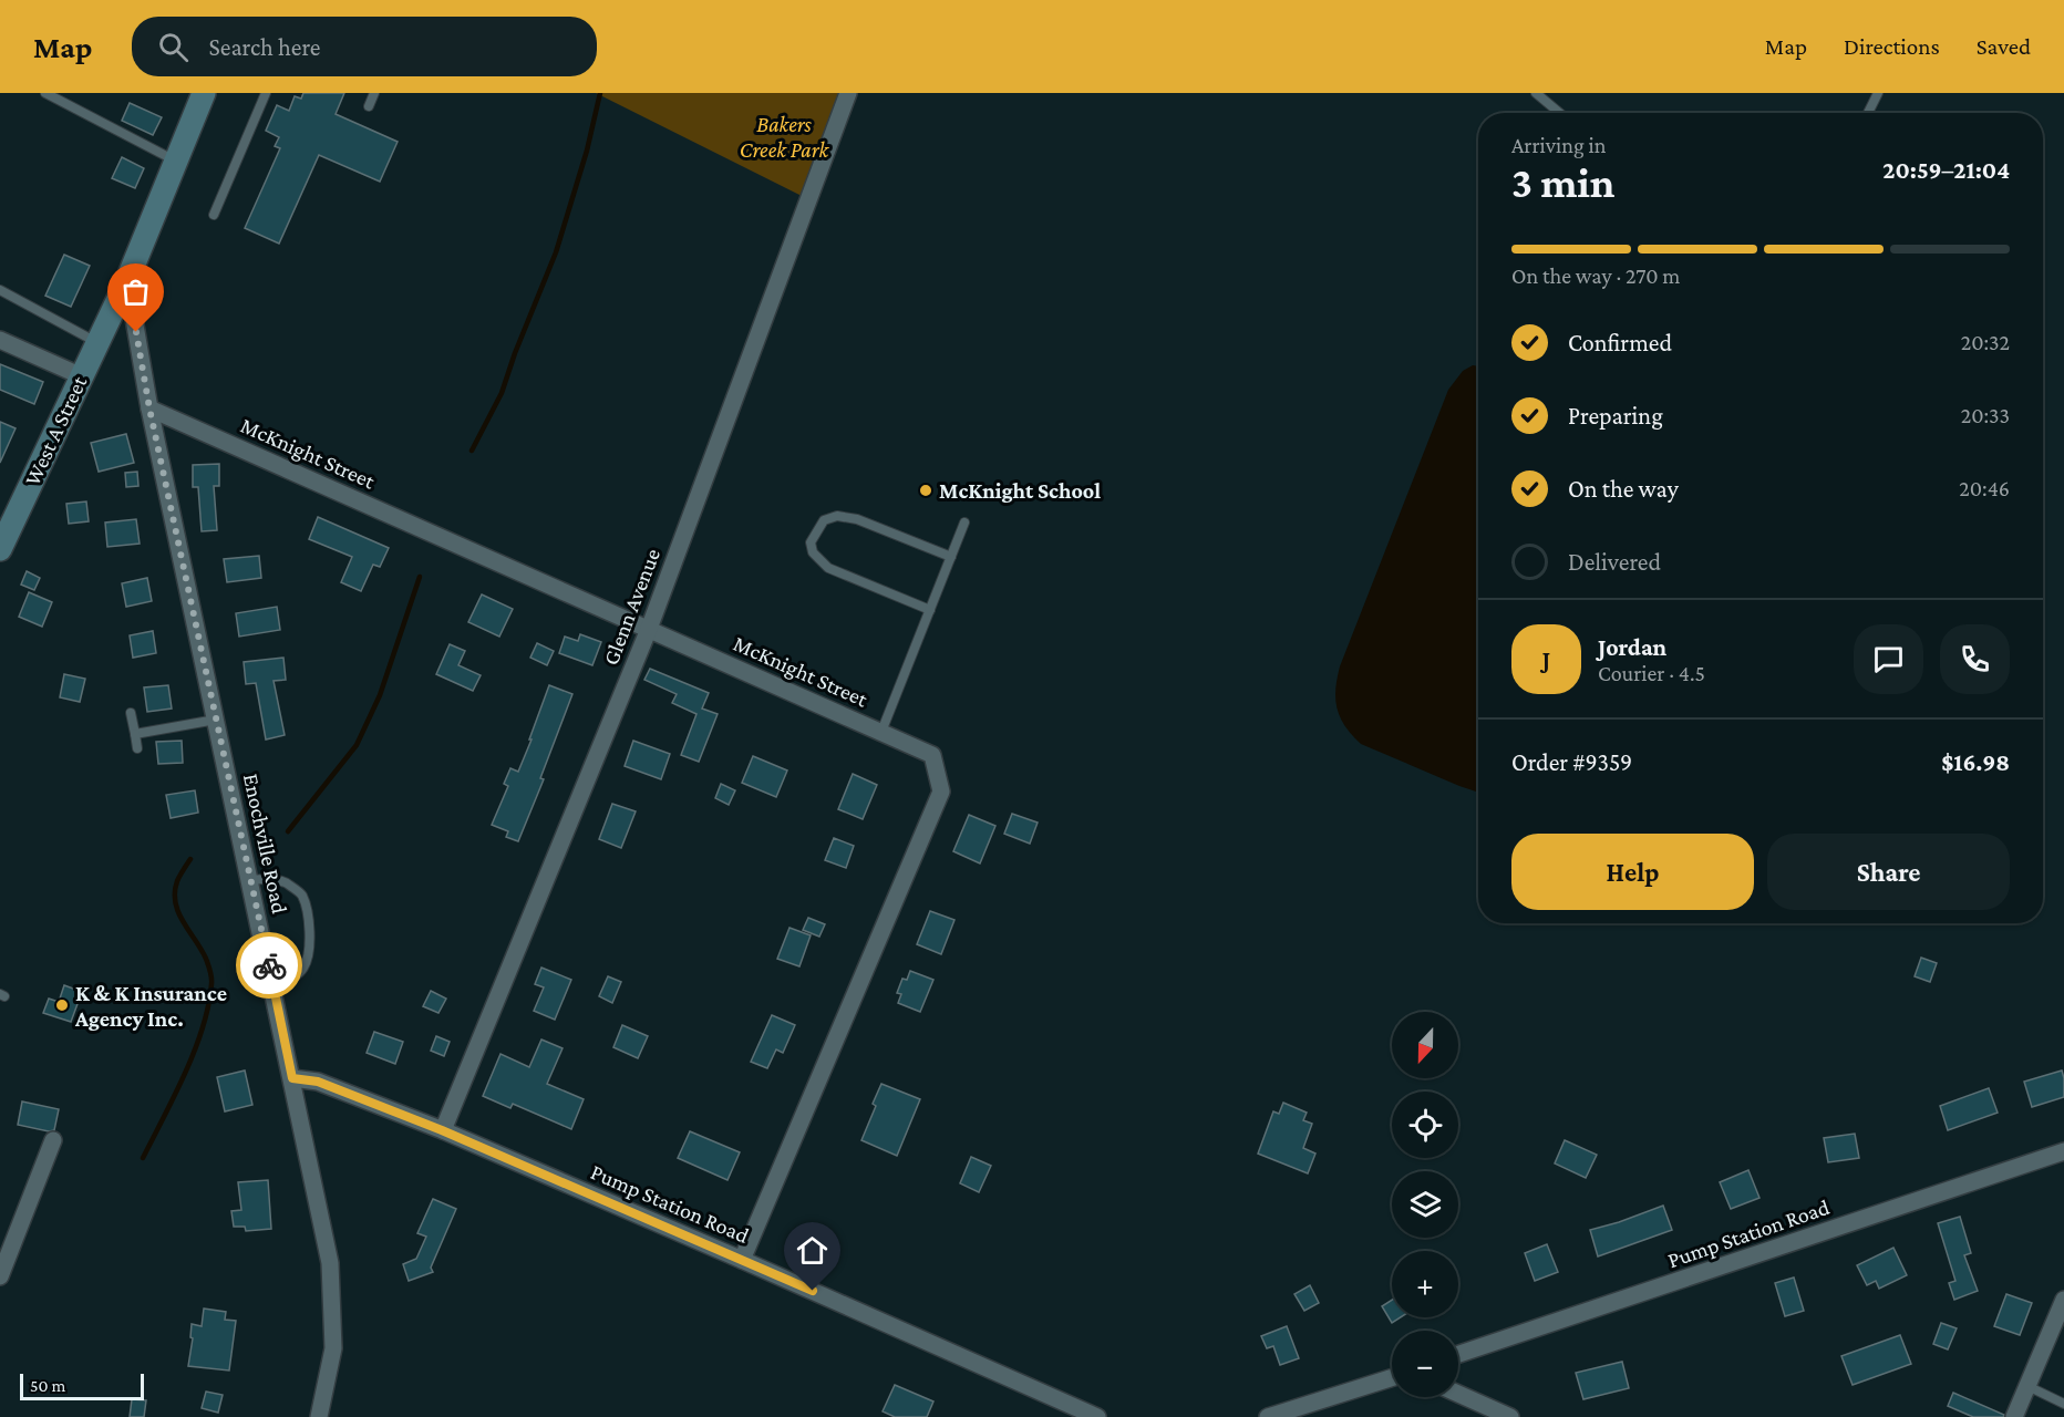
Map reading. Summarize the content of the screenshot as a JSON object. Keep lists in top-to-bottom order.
{
  "streets": {
    "street": [
      "West A Street",
      "McKnight Street",
      "Glenn Avenue",
      "Enochville Road",
      "Pump Station Road"
    ]
  },
  "crossings": [
    ["West A Street", "Enochville Road"],
    ["McKnight Street", "Glenn Avenue"],
    ["McKnight Street", "Enochville Road"],
    ["McKnight Street", "Pump Station Road"],
    ["Glenn Avenue", "Pump Station Road"],
    ["Enochville Road", "Pump Station Road"]
  ],
  "parks": ["Bakers Creek Park"],
  "places": ["McKnight School", "K & K Insurance Agency Inc."],
  "scale_bar": "50 m",
  "north": "bottom",
  "page": {
    "header": "Map",
    "search": "Search here",
    "nav": ["Map", "Directions", "Saved"],
    "heading": ["3 min", "Arriving in", "20:59–21:04"],
    "panel": [
      "Jordan",
      "Courier · 4.5",
      "Order #9359",
      "$16.98"
    ],
    "bar": "On the way · 270 m",
    "list": [
      ["Confirmed", "20:32"],
      ["Preparing", "20:33"],
      ["On the way", "20:46"],
      "Delivered"
    ],
    "round": "J",
    "buttons": ["Help", "Share"],
    "map_buttons": ["+", "−"],
    "scale": "50 m"
  }
}
